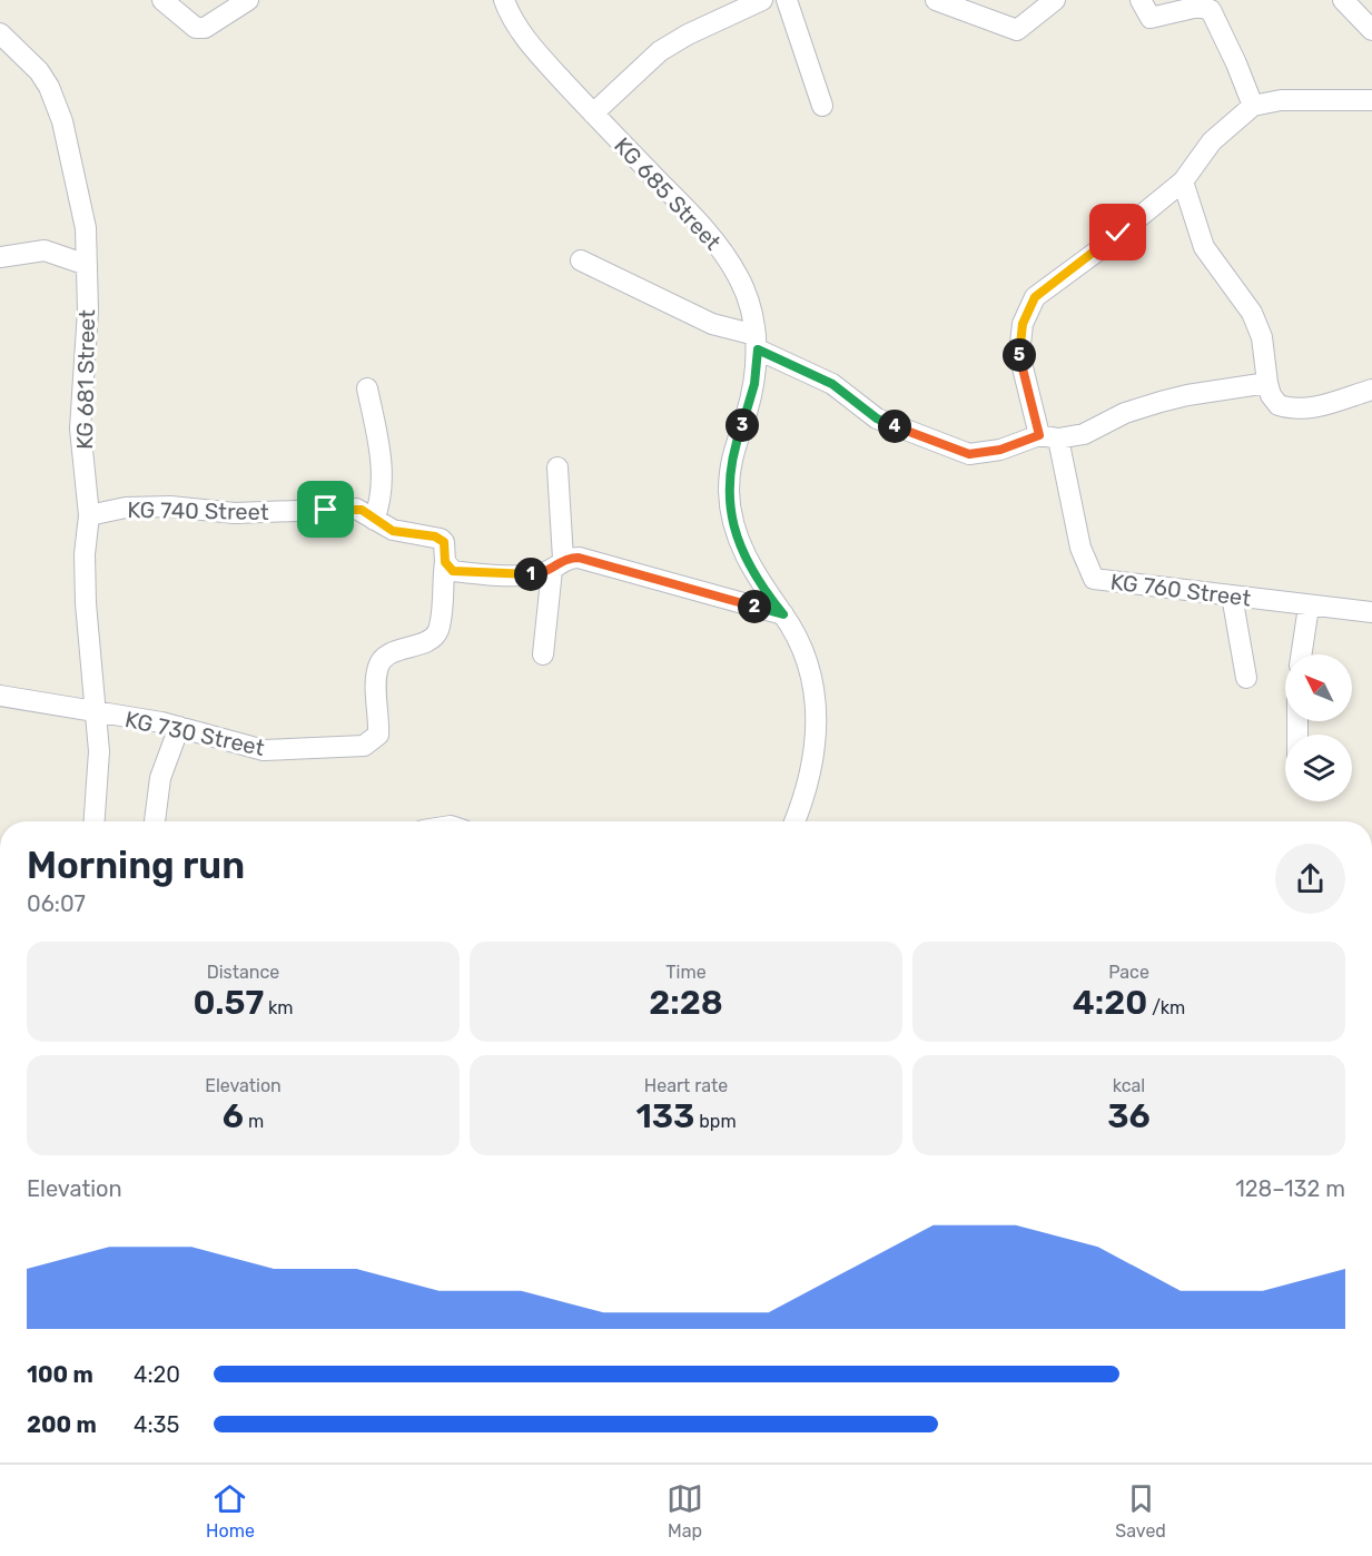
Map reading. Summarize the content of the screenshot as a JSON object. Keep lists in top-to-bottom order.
{
  "streets": {
    "street": [
      "KG 685 Street",
      "KG 681 Street",
      "KG 740 Street",
      "KG 760 Street",
      "KG 730 Street"
    ]
  },
  "crossings": [
    ["KG 681 Street", "KG 740 Street"],
    ["KG 681 Street", "KG 730 Street"],
    ["KG 740 Street", "KG 730 Street"]
  ],
  "north": "top left",
  "page": {
    "pins": [
      "5",
      "3",
      "4",
      "1",
      "2"
    ],
    "heading": ["Morning run", "06:07"],
    "stats": [
      ["Distance", "0.57 km"],
      ["Time", "2:28"],
      ["Pace", "4:20 /km"],
      ["Elevation", "6 m"],
      ["Heart rate", "133 bpm"],
      ["kcal", "36"]
    ],
    "chart": ["Elevation", "128–132 m"],
    "list": [
      {
        "name": "100 m",
        "note": "4:20"
      },
      {
        "name": "200 m",
        "note": "4:35"
      }
    ],
    "tabs": ["Home", "Map", "Saved"]
  }
}
